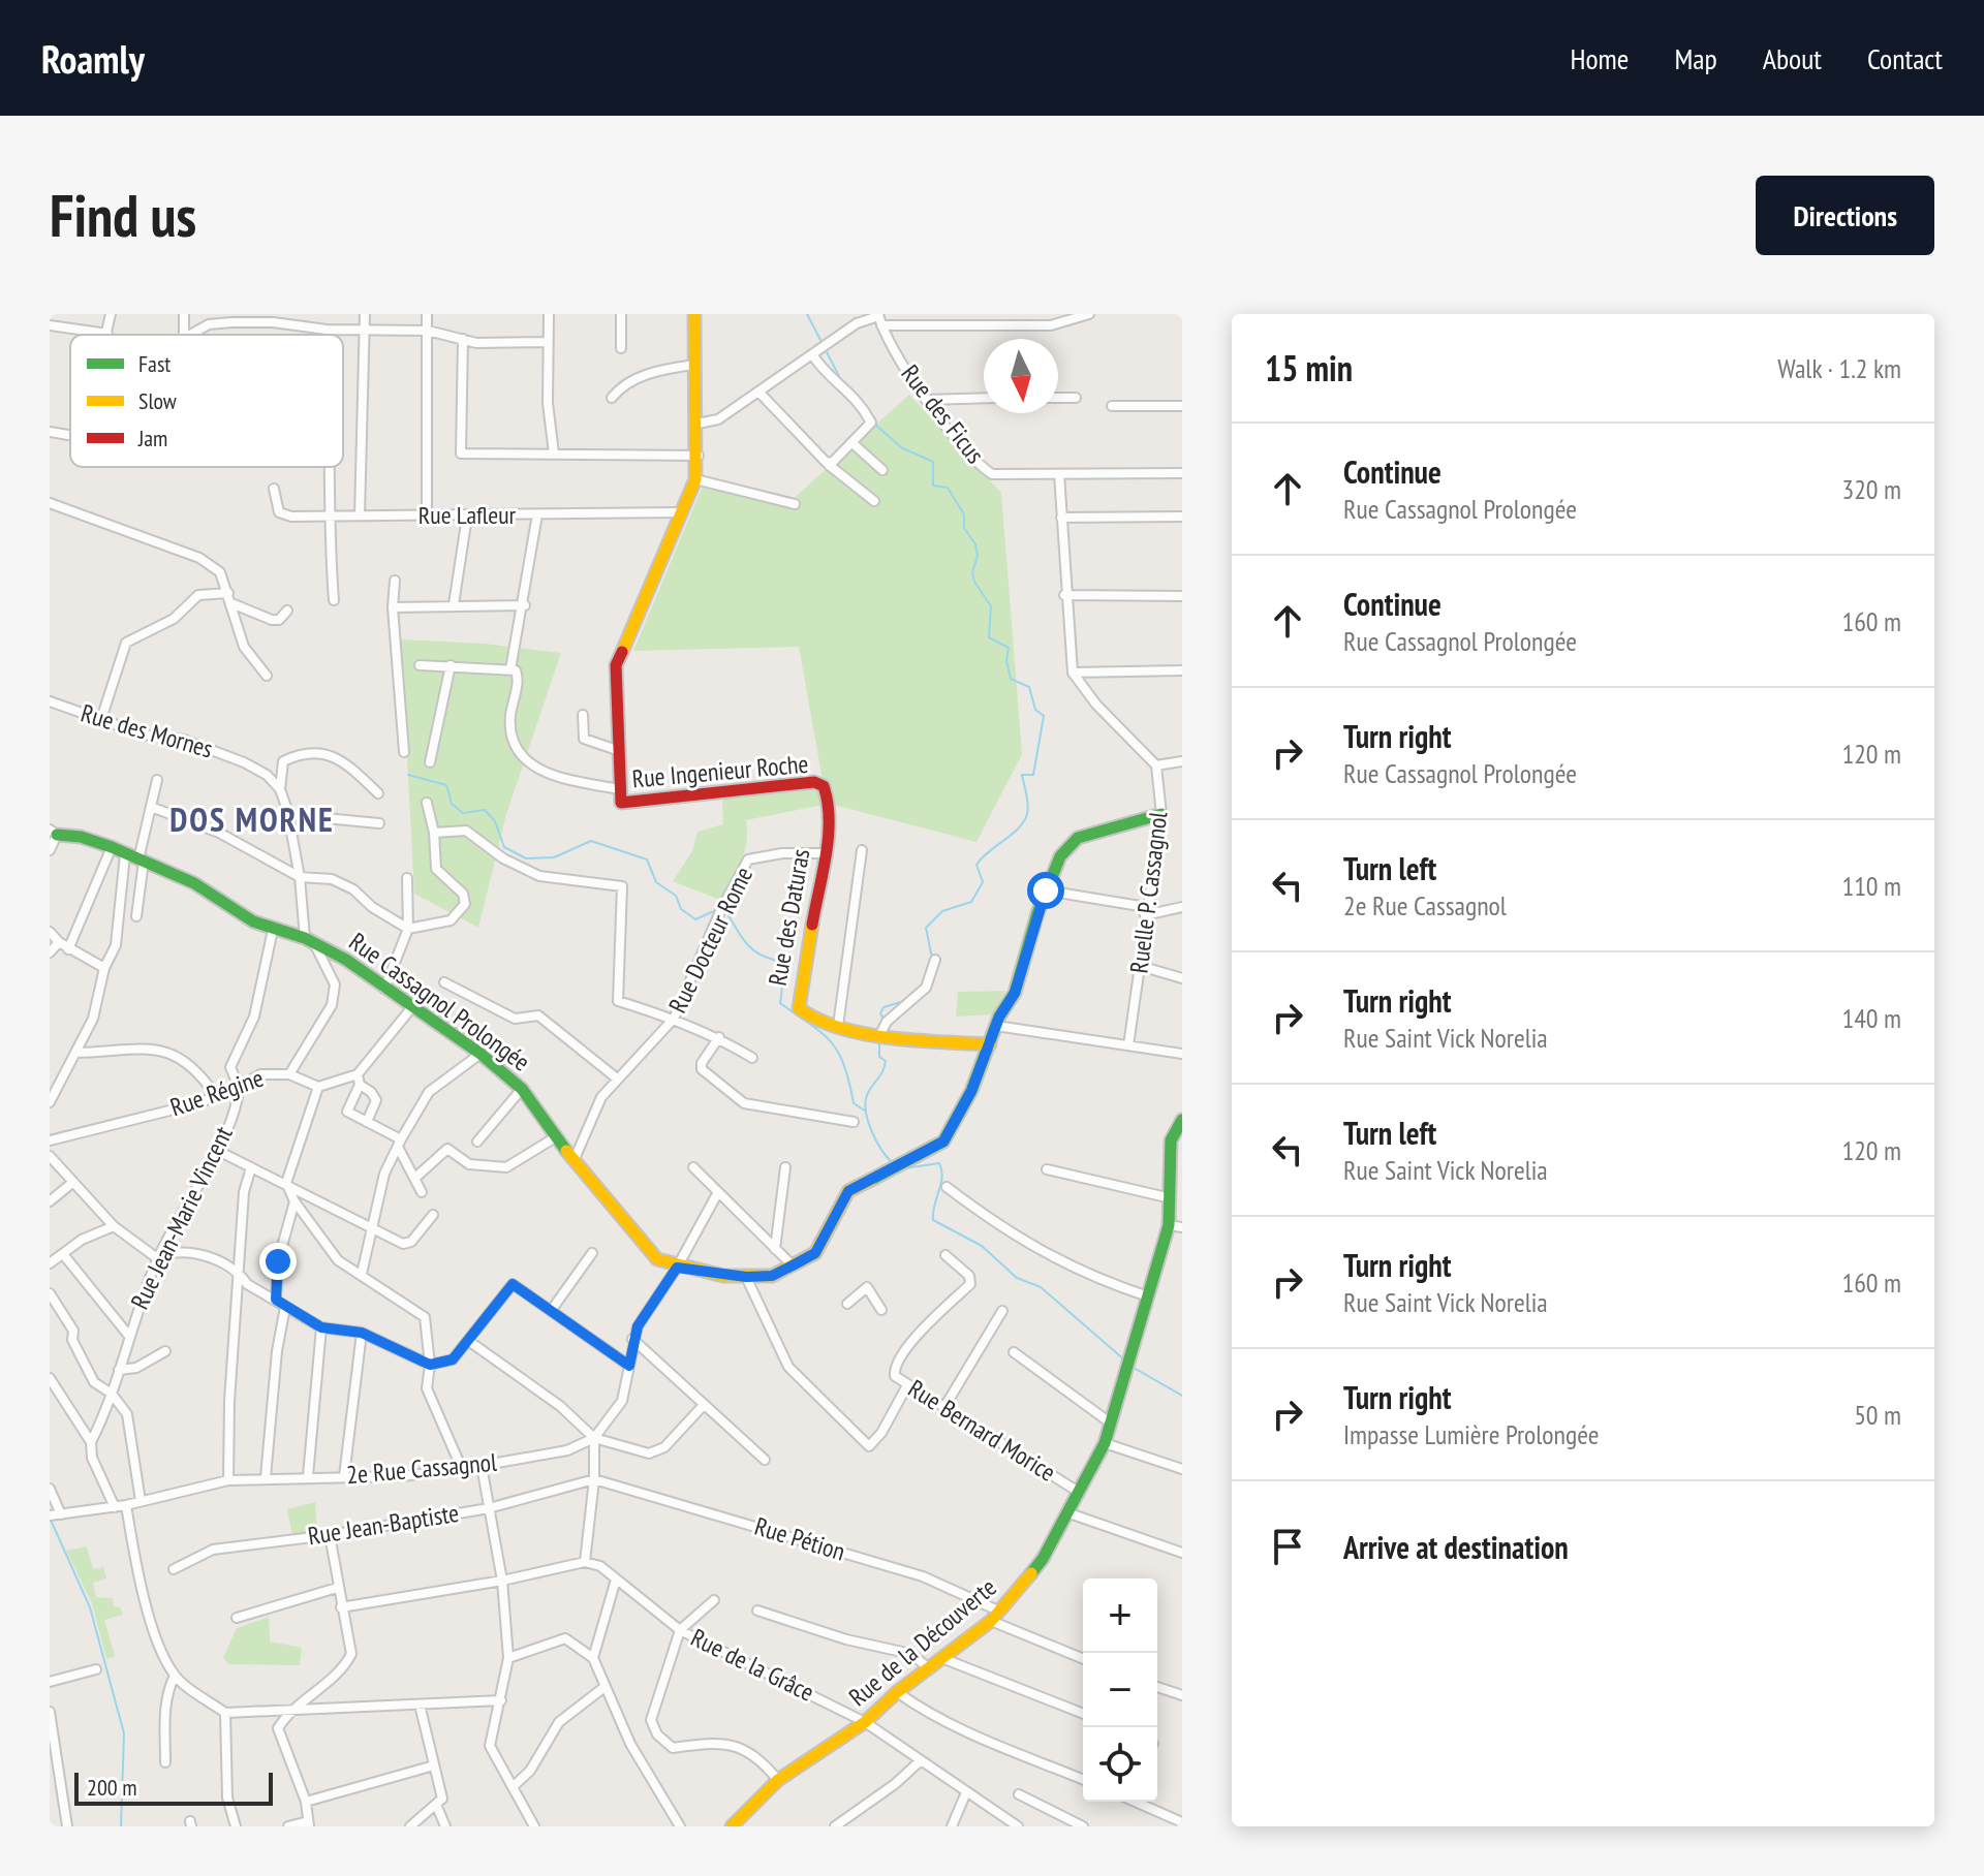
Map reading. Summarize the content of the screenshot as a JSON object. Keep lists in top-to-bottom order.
{
  "streets": {
    "street": [
      "Rue des Ficus",
      "Rue Lafleur",
      "Rue des Mornes",
      "Rue Ingenieur Roche",
      "Ruelle P. Cassagnol",
      "Rue des Daturas",
      "Rue Docteur Rome",
      "Rue Cassagnol Prolongée",
      "Rue Régine",
      "Rue Jean-Marie Vincent",
      "Rue Bernard Morice",
      "2e Rue Cassagnol",
      "Rue Jean-Baptiste",
      "Rue Pétion",
      "Rue de la Découverte",
      "Rue de la Grâce"
    ]
  },
  "crossings": [
    ["Rue Ingenieur Roche", "Rue des Daturas"],
    ["Ruelle P. Cassagnol", "Rue Cassagnol Prolongée"],
    ["Rue des Daturas", "Rue Docteur Rome"],
    ["Rue des Daturas", "Rue Cassagnol Prolongée"],
    ["Rue Docteur Rome", "Rue Cassagnol Prolongée"],
    ["Rue Cassagnol Prolongée", "Rue Régine"],
    ["Rue Cassagnol Prolongée", "Rue Jean-Marie Vincent"],
    ["Rue Régine", "Rue Jean-Marie Vincent"],
    ["Rue Bernard Morice", "Rue de la Découverte"],
    ["Rue Jean-Baptiste", "Rue Pétion"],
    ["Rue Pétion", "Rue de la Découverte"],
    ["Rue de la Découverte", "Rue de la Grâce"]
  ],
  "districts": ["DOS MORNE"],
  "legend": ["Fast", "Slow", "Jam"],
  "scale_bar": "200 m",
  "north": "bottom",
  "page": {
    "header": "Roamly",
    "nav": [
      "Home",
      "Map",
      "About",
      "Contact"
    ],
    "buttons": "Directions",
    "title": "Find us",
    "heading": ["15 min", "Walk · 1.2 km"],
    "list": [
      ["Continue", "Rue Cassagnol Prolongée", "320 m"],
      ["Continue", "Rue Cassagnol Prolongée", "160 m"],
      ["Turn right", "Rue Cassagnol Prolongée", "120 m"],
      ["Turn left", "2e Rue Cassagnol", "110 m"],
      ["Turn right", "Rue Saint Vick Norelia", "140 m"],
      ["Turn left", "Rue Saint Vick Norelia", "120 m"],
      ["Turn right", "Rue Saint Vick Norelia", "160 m"],
      ["Turn right", "Impasse Lumière Prolongée", "50 m"],
      "Arrive at destination"
    ],
    "map_buttons": ["+", "−"],
    "scale": "200 m"
  }
}
